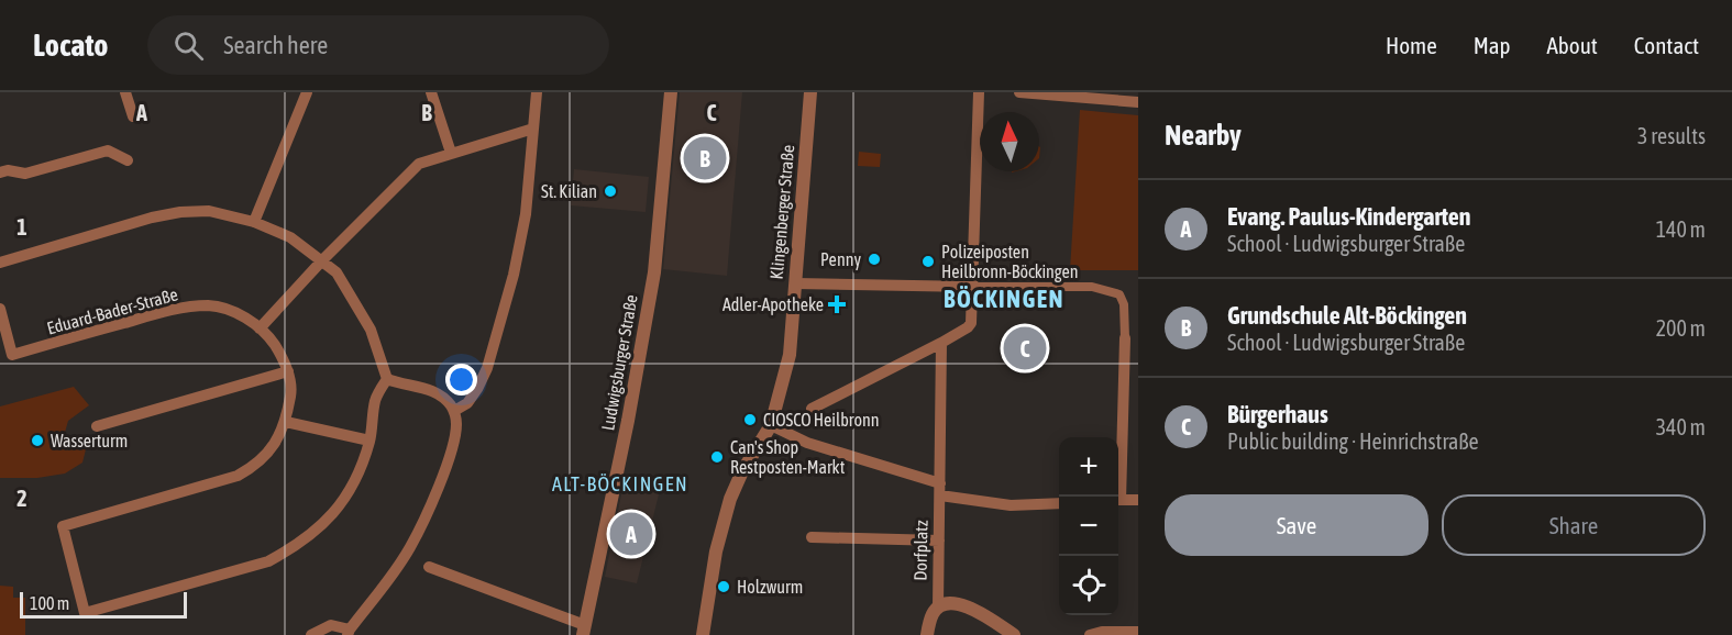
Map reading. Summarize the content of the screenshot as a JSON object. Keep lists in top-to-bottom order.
{
  "streets": {
    "street": [
      "Klingenberger Straße",
      "Eduard-Bader-Straße",
      "Ludwigsburger Straße",
      "Dorfplatz"
    ]
  },
  "districts": ["BÖCKINGEN", "ALT-BÖCKINGEN"],
  "places": {
    "other": [
      "St. Kilian",
      "Penny",
      "Polizeiposten Heilbronn-Böckingen",
      "CIOSCO Heilbronn",
      "Wasserturm",
      "Can's Shop Restposten-Markt",
      "Holzwurm"
    ],
    "health": ["Adler-Apotheke"]
  },
  "scale_bar": "100 m",
  "north": "top",
  "page": {
    "header": "Locato",
    "search": "Search here",
    "nav": [
      "Home",
      "Map",
      "About",
      "Contact"
    ],
    "heading": ["Nearby", "3 results"],
    "pins": ["B", "C", "A"],
    "list": [
      {
        "mark": "A",
        "name": "Evang. Paulus-Kindergarten",
        "note": "School · Ludwigsburger Straße",
        "value": "140 m"
      },
      {
        "mark": "B",
        "name": "Grundschule Alt-Böckingen",
        "note": "School · Ludwigsburger Straße",
        "value": "200 m"
      },
      {
        "mark": "C",
        "name": "Bürgerhaus",
        "note": "Public building · Heinrichstraße",
        "value": "340 m"
      }
    ],
    "map_buttons": ["+", "−"],
    "buttons": ["Save", "Share"],
    "scale": "100 m"
  },
  "grid": {
    "columns": ["A", "B", "C"],
    "rows": ["1", "2"]
  }
}
